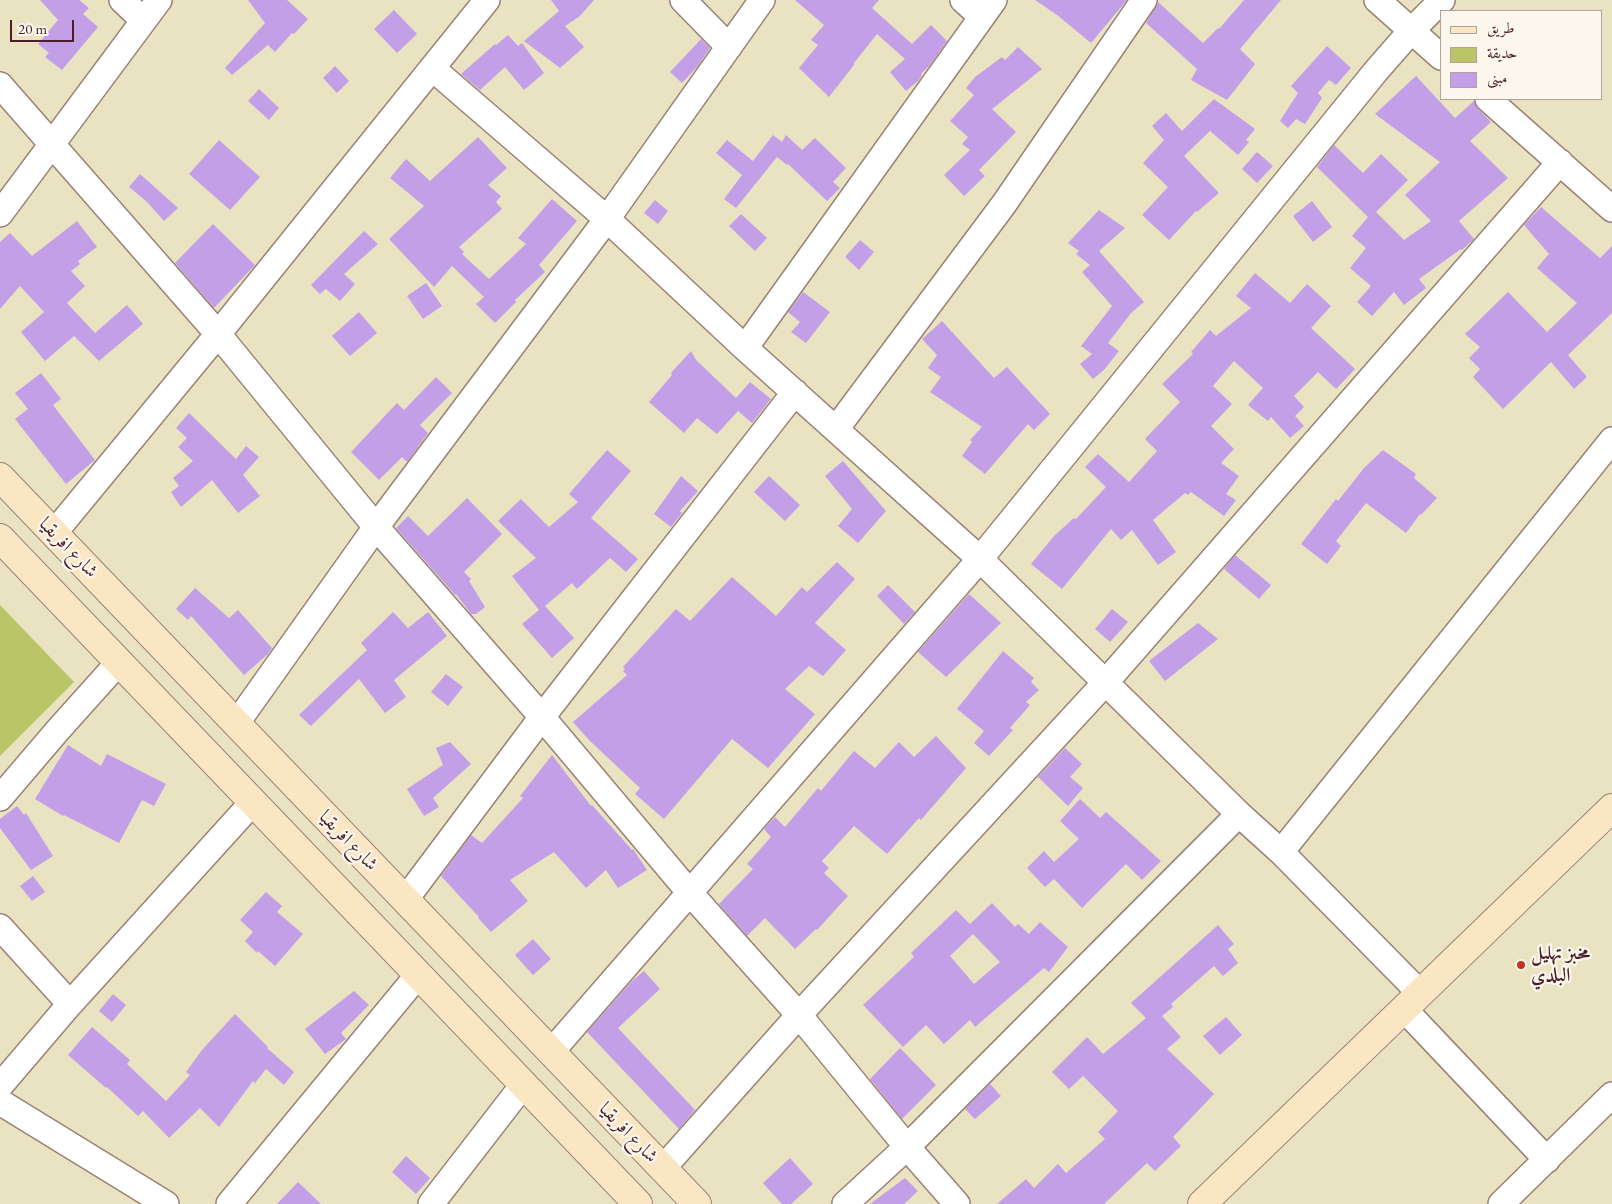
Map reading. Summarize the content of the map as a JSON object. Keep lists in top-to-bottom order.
{
  "streets": {
    "street": ["شارع افريقيا"]
  },
  "places": ["مخبز تهليل البلدي"],
  "legend": ["طريق", "حديقة", "مبنى"],
  "scale_bar": "20 m"
}
